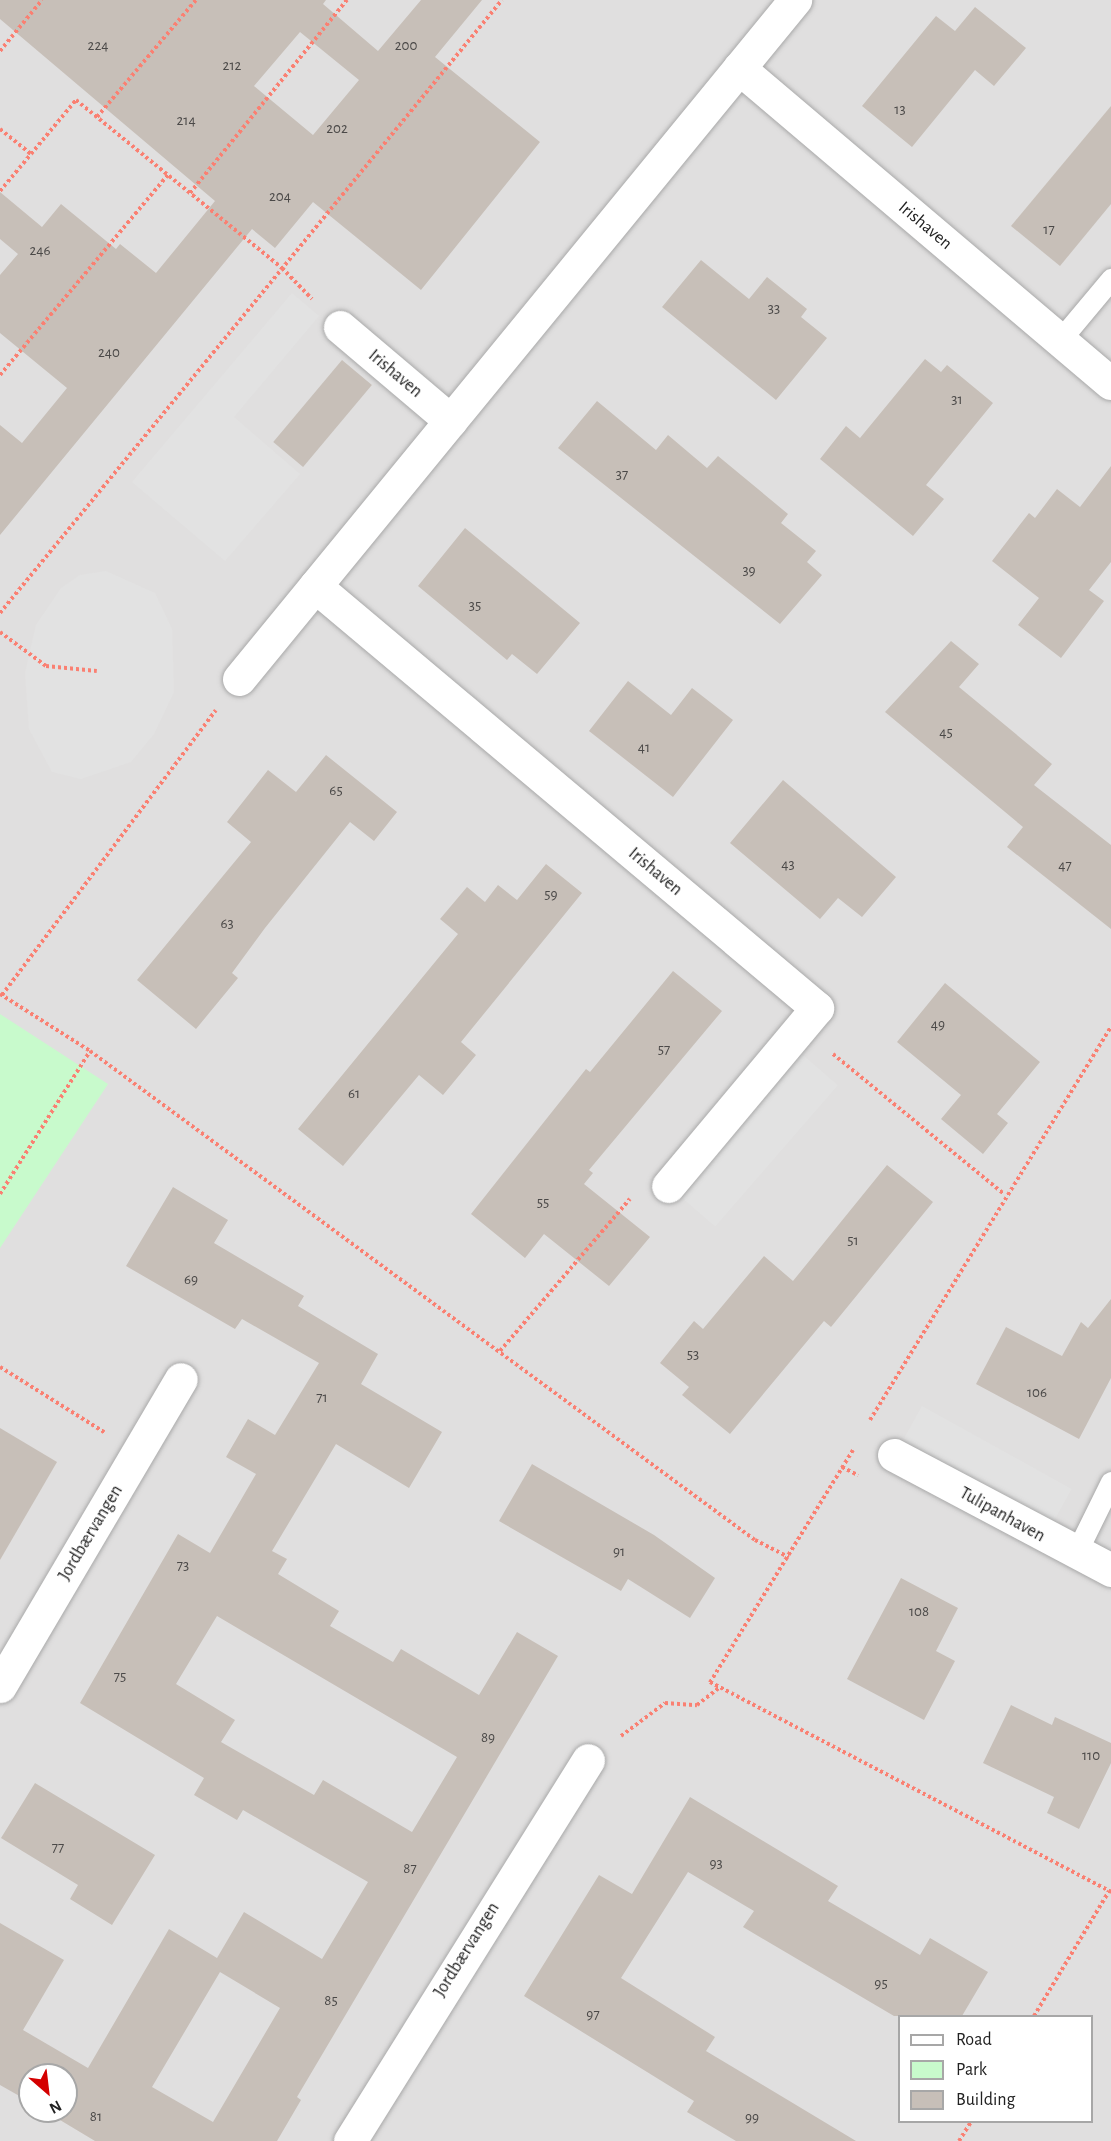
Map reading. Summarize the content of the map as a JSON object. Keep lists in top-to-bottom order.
{
  "streets": {
    "street": ["Irishaven", "Tulipanhaven", "Jordbærvangen"]
  },
  "house_numbers": [
    "224",
    "200",
    "212",
    "13",
    "214",
    "202",
    "204",
    "17",
    "246",
    "33",
    "240",
    "31",
    "37",
    "39",
    "35",
    "45",
    "41",
    "65",
    "43",
    "47",
    "59",
    "63",
    "49",
    "57",
    "61",
    "55",
    "51",
    "69",
    "53",
    "106",
    "71",
    "91",
    "73",
    "108",
    "75",
    "89",
    "110",
    "77",
    "93",
    "87",
    "95",
    "85",
    "97",
    "81",
    "99"
  ],
  "legend": ["Road", "Park", "Building"],
  "north": "bottom right"
}
